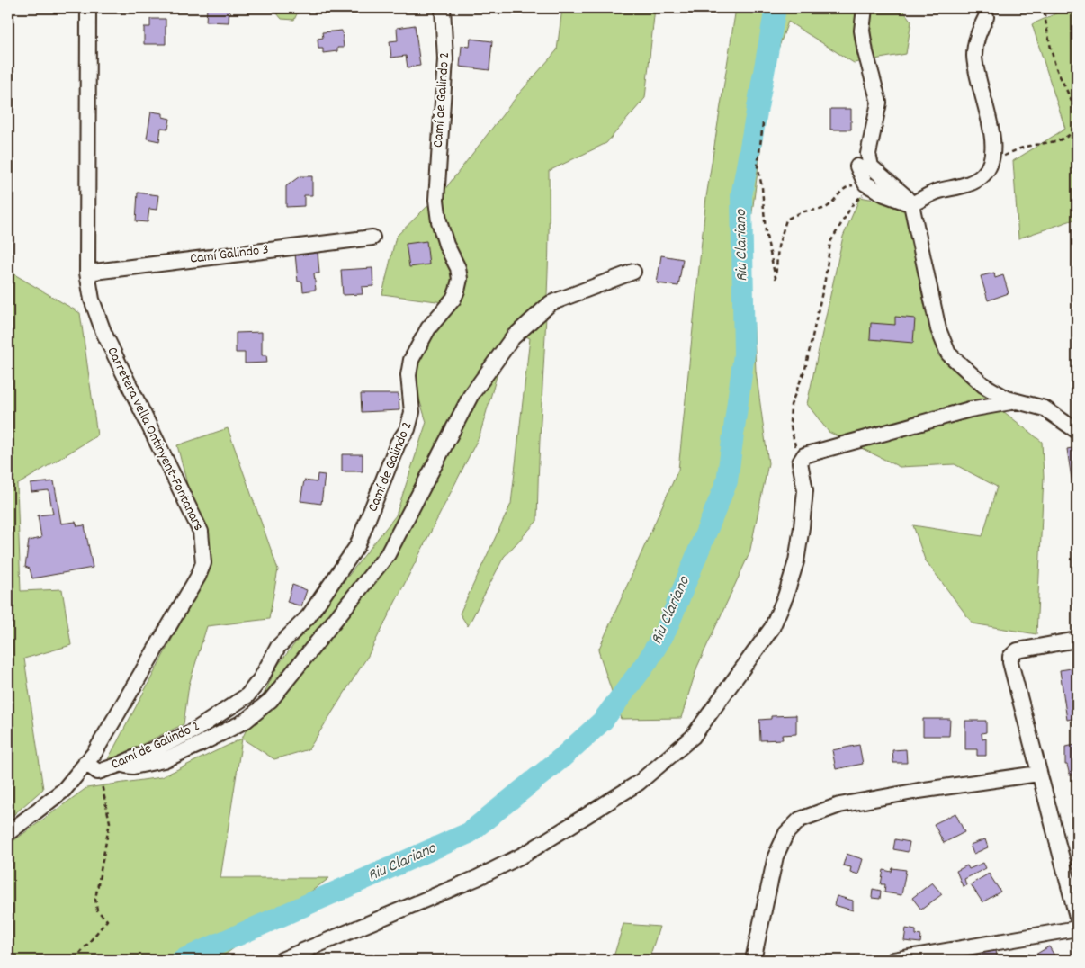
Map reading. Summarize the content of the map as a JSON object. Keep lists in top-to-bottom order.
{
  "streets": {
    "street": ["Camí de Galindo 2", "Camí Galindo 3", "Carretera vella Ontinyent-Fontanars"]
  },
  "crossings": [
    ["Camí de Galindo 2", "Carretera vella Ontinyent-Fontanars"],
    ["Camí Galindo 3", "Carretera vella Ontinyent-Fontanars"]
  ],
  "water": ["Riu Clariano"]
}
